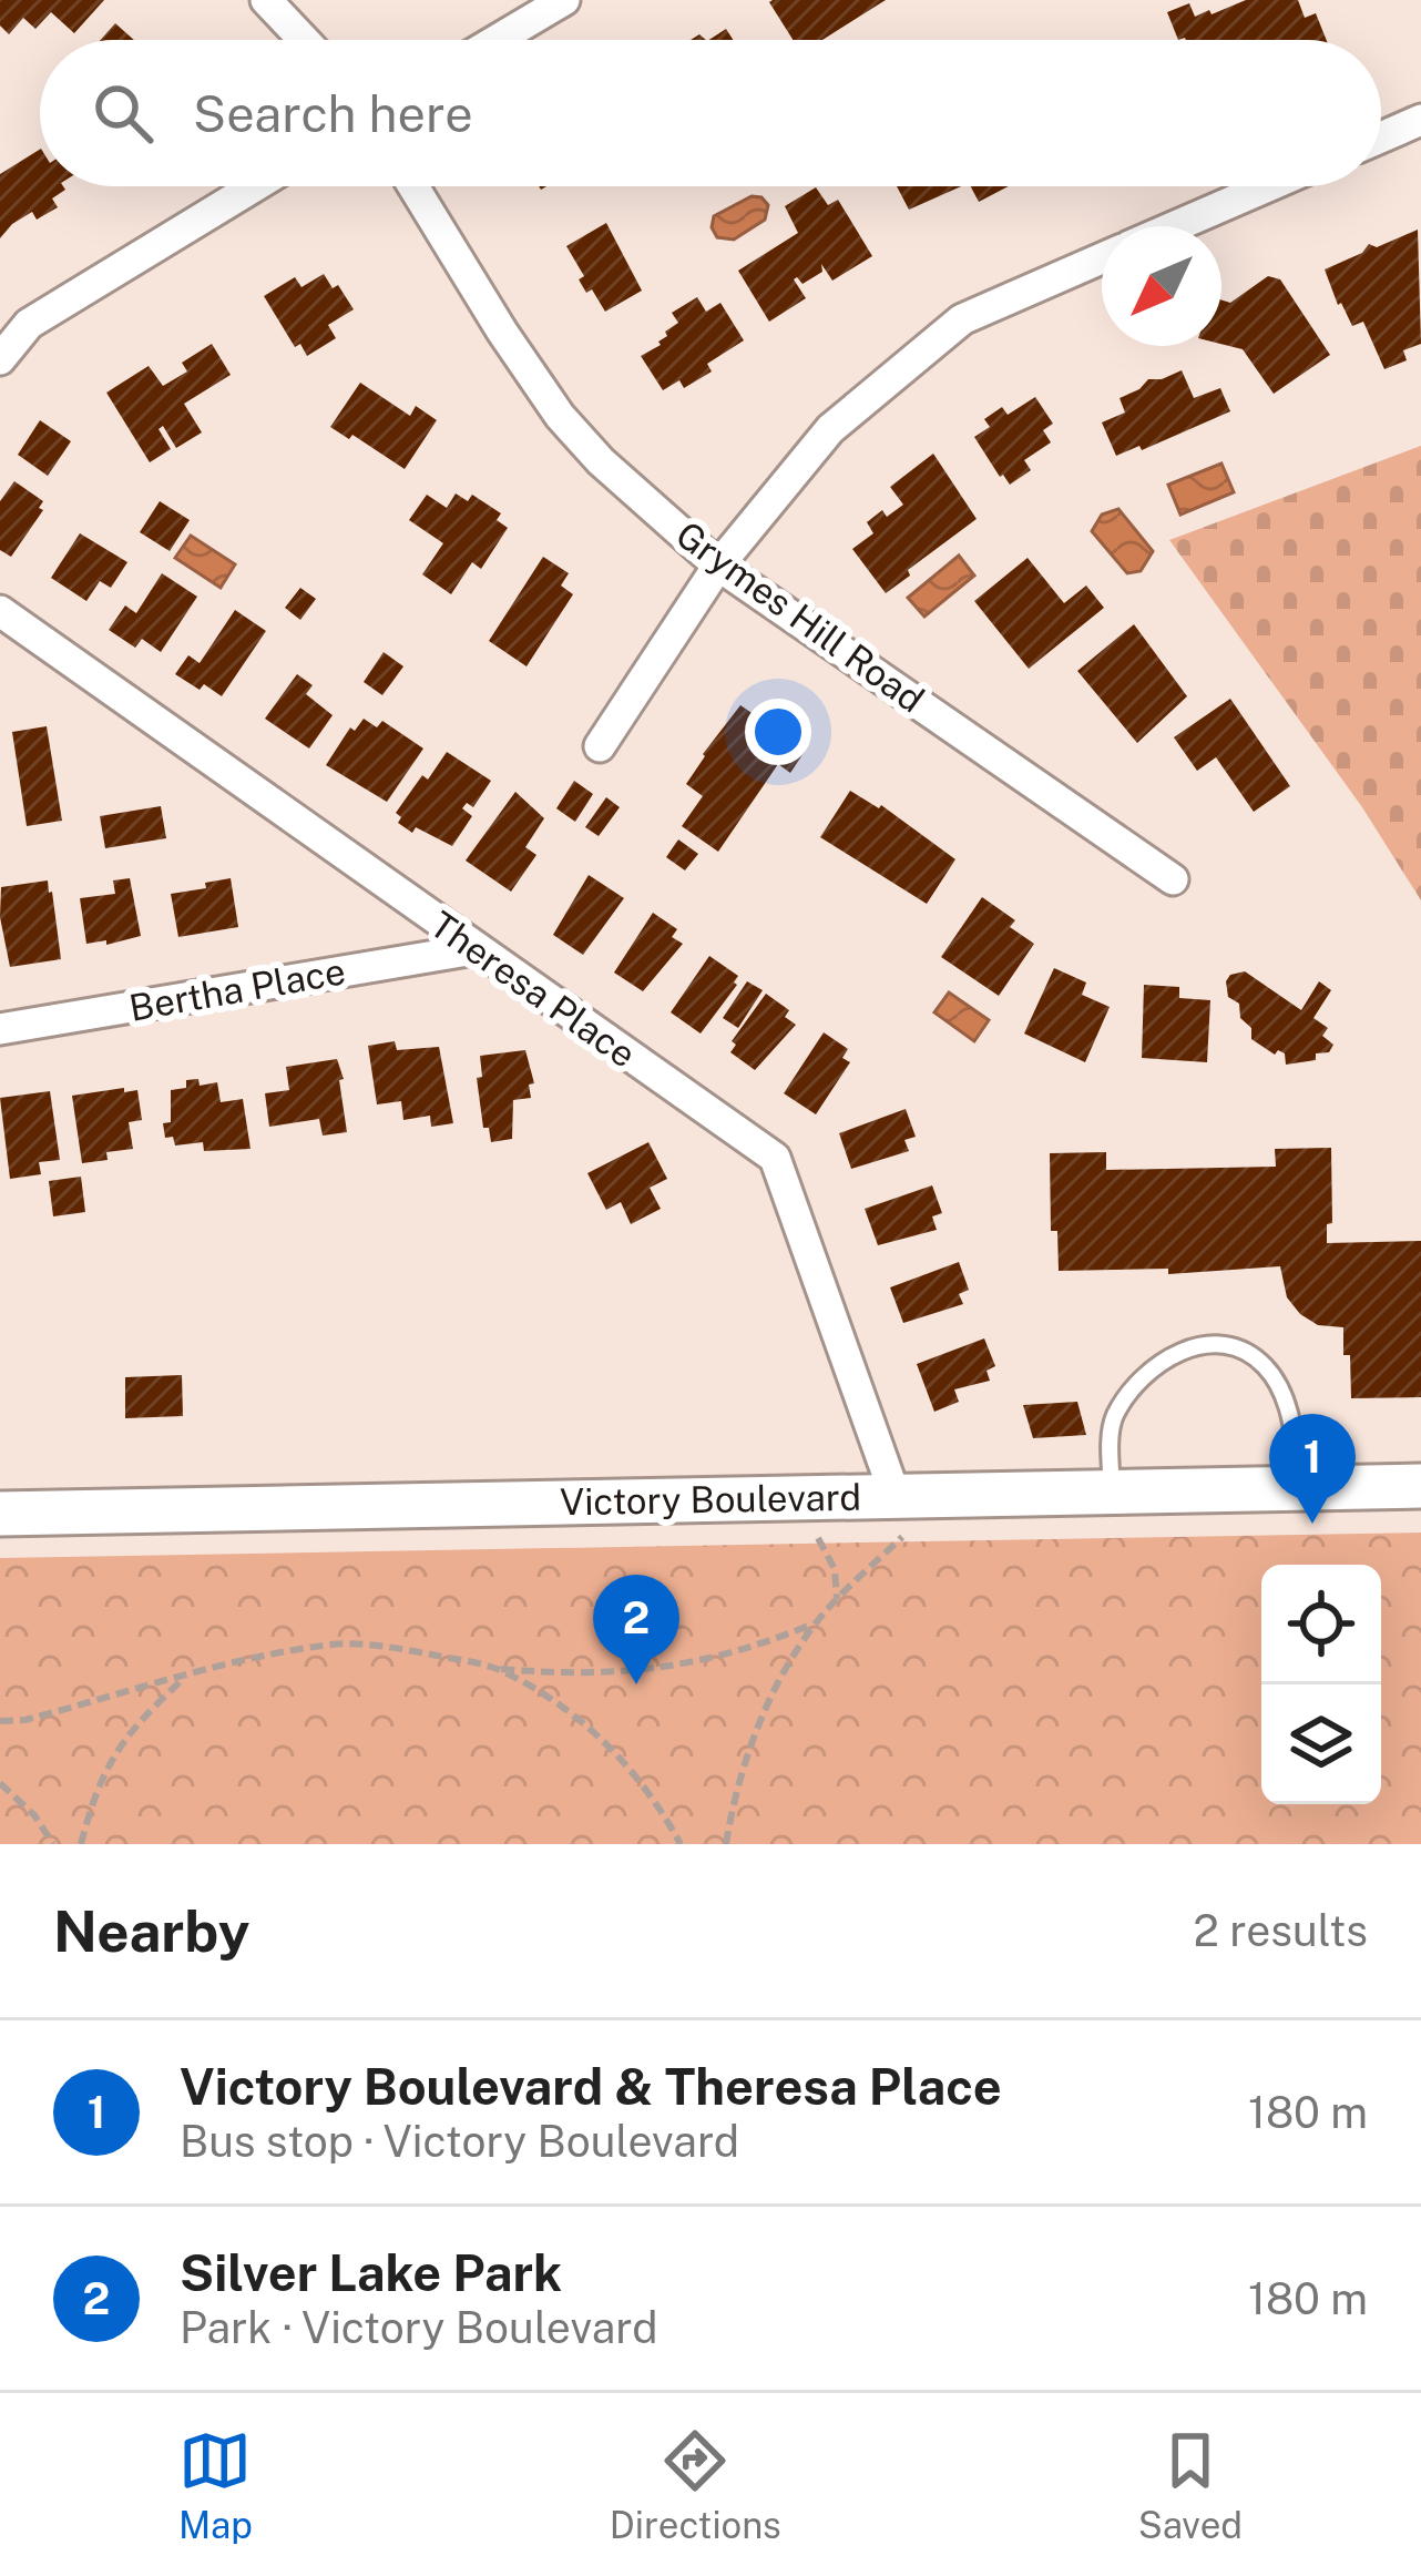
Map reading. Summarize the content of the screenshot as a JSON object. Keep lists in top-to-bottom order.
{
  "streets": {
    "main road": ["Victory Boulevard"],
    "street": ["Grymes Hill Road", "Bertha Place", "Theresa Place"]
  },
  "crossings": [
    ["Bertha Place", "Theresa Place"],
    ["Theresa Place", "Victory Boulevard"]
  ],
  "north": "bottom left",
  "page": {
    "search": "Search here",
    "pins": ["1", "2"],
    "heading": ["Nearby", "2 results"],
    "list": [
      {
        "mark": "1",
        "name": "Victory Boulevard & Theresa Place",
        "note": "Bus stop · Victory Boulevard",
        "value": "180 m"
      },
      {
        "mark": "2",
        "name": "Silver Lake Park",
        "note": "Park · Victory Boulevard",
        "value": "180 m"
      }
    ],
    "nav": ["Map", "Directions", "Saved"]
  }
}
